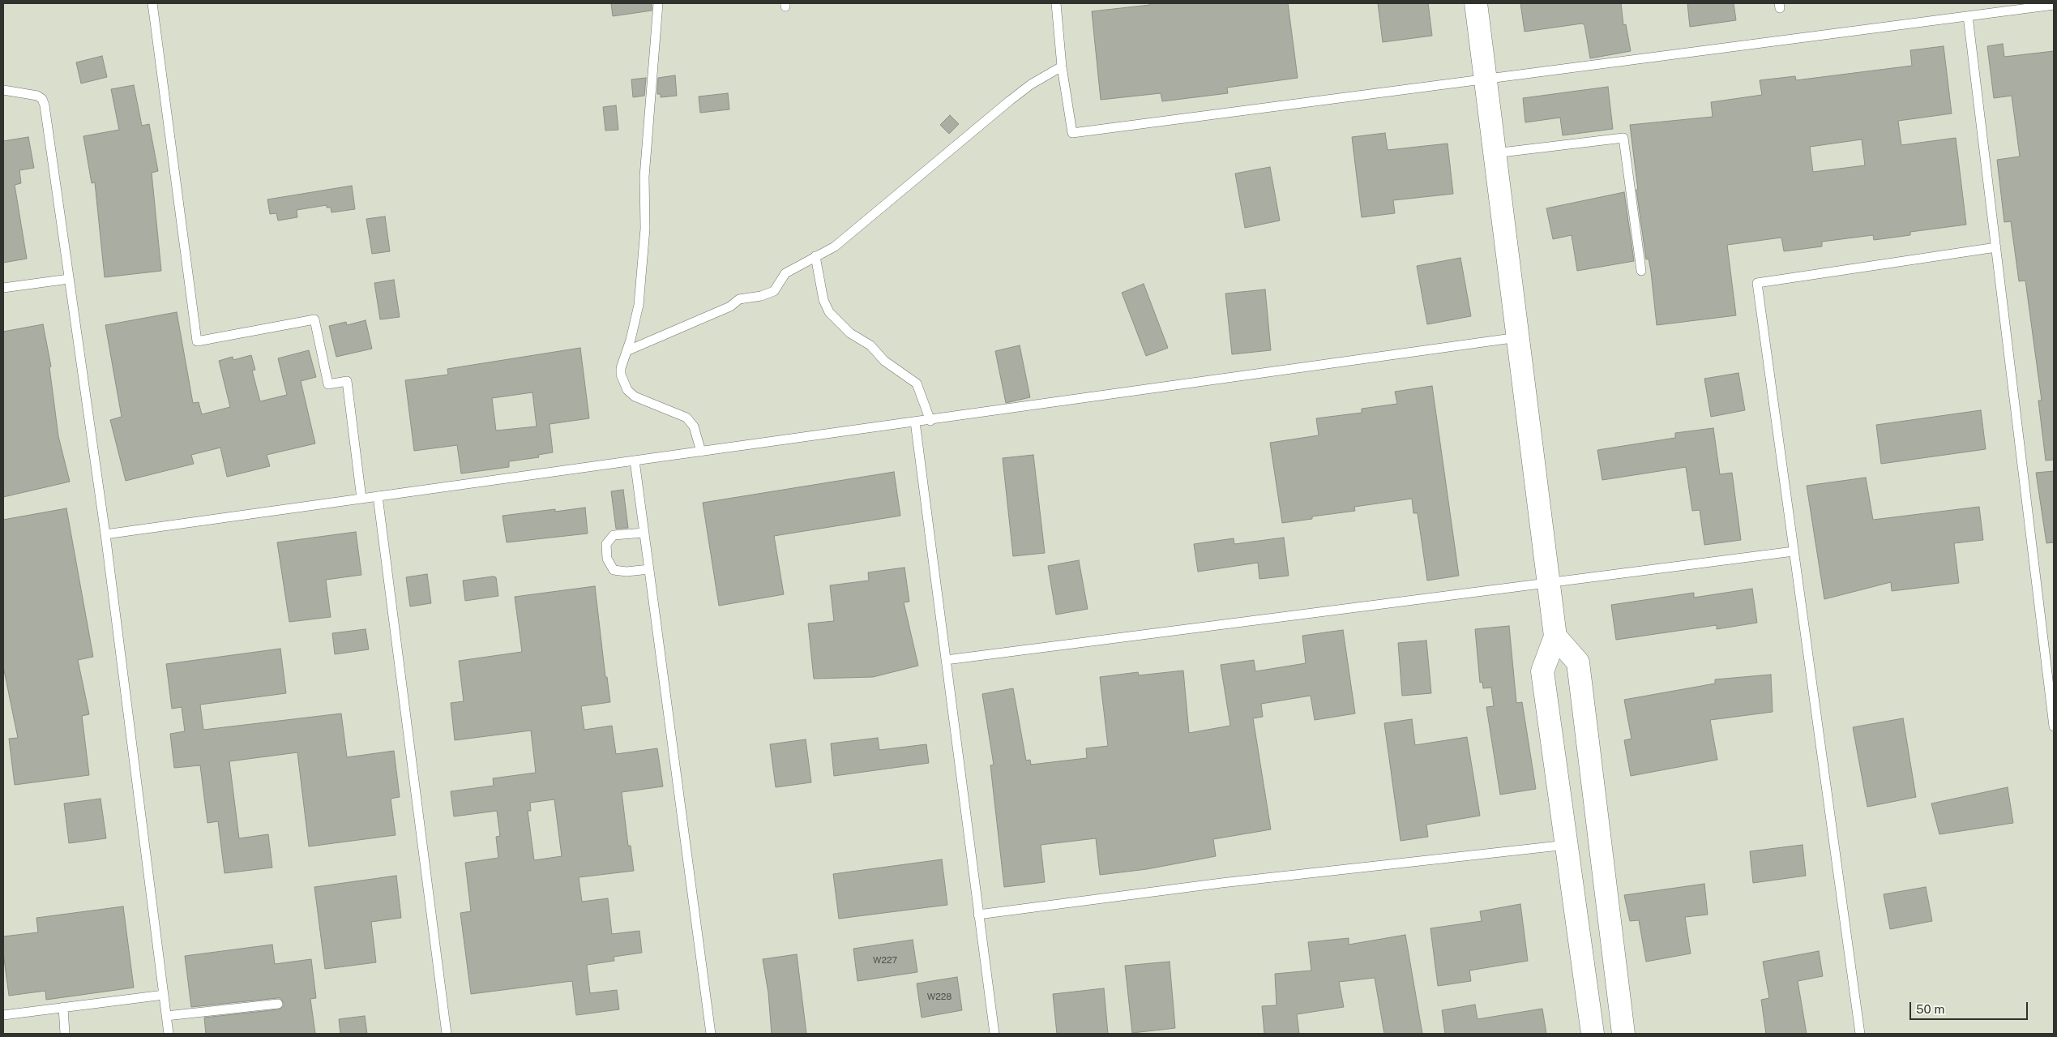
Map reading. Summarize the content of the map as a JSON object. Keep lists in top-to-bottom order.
{
  "house_numbers": ["W227", "W228"],
  "scale_bar": "50 m"
}
